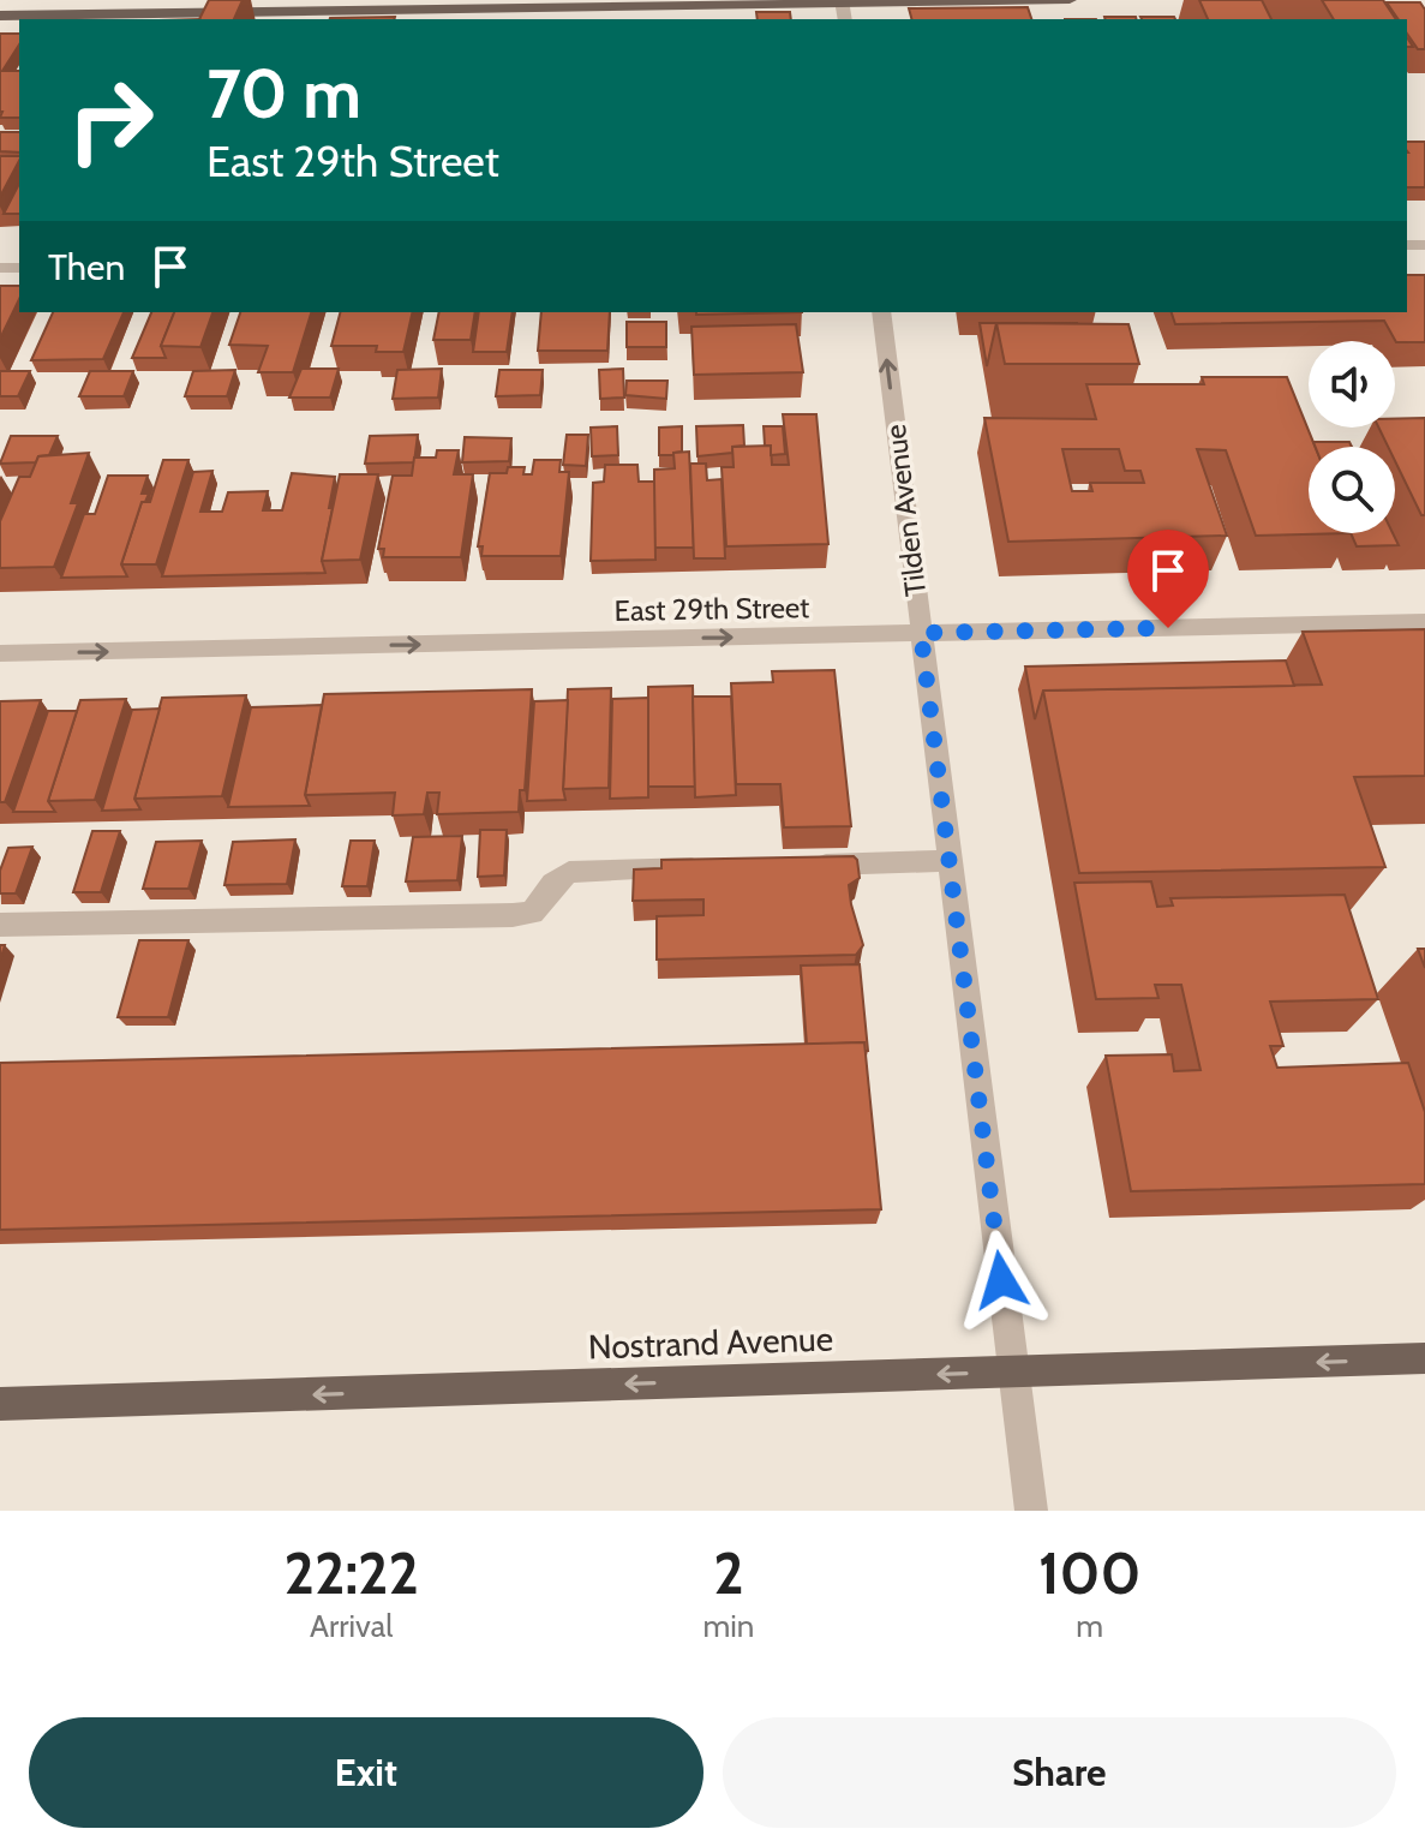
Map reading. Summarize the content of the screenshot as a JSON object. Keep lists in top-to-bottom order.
{
  "streets": {
    "main road": ["Nostrand Avenue"],
    "street": ["Tilden Avenue", "East 29th Street"]
  },
  "crossings": [
    ["Tilden Avenue", "East 29th Street"],
    ["Tilden Avenue", "Nostrand Avenue"]
  ],
  "one_way": ["East 29th Street", "Nostrand Avenue"],
  "page": {
    "turn": ["70 m", "East 29th Street"],
    "then": "Then",
    "eta": [
      "22:22",
      "Arrival",
      "2",
      "min",
      "100",
      "m"
    ],
    "buttons": ["Exit", "Share"]
  }
}
